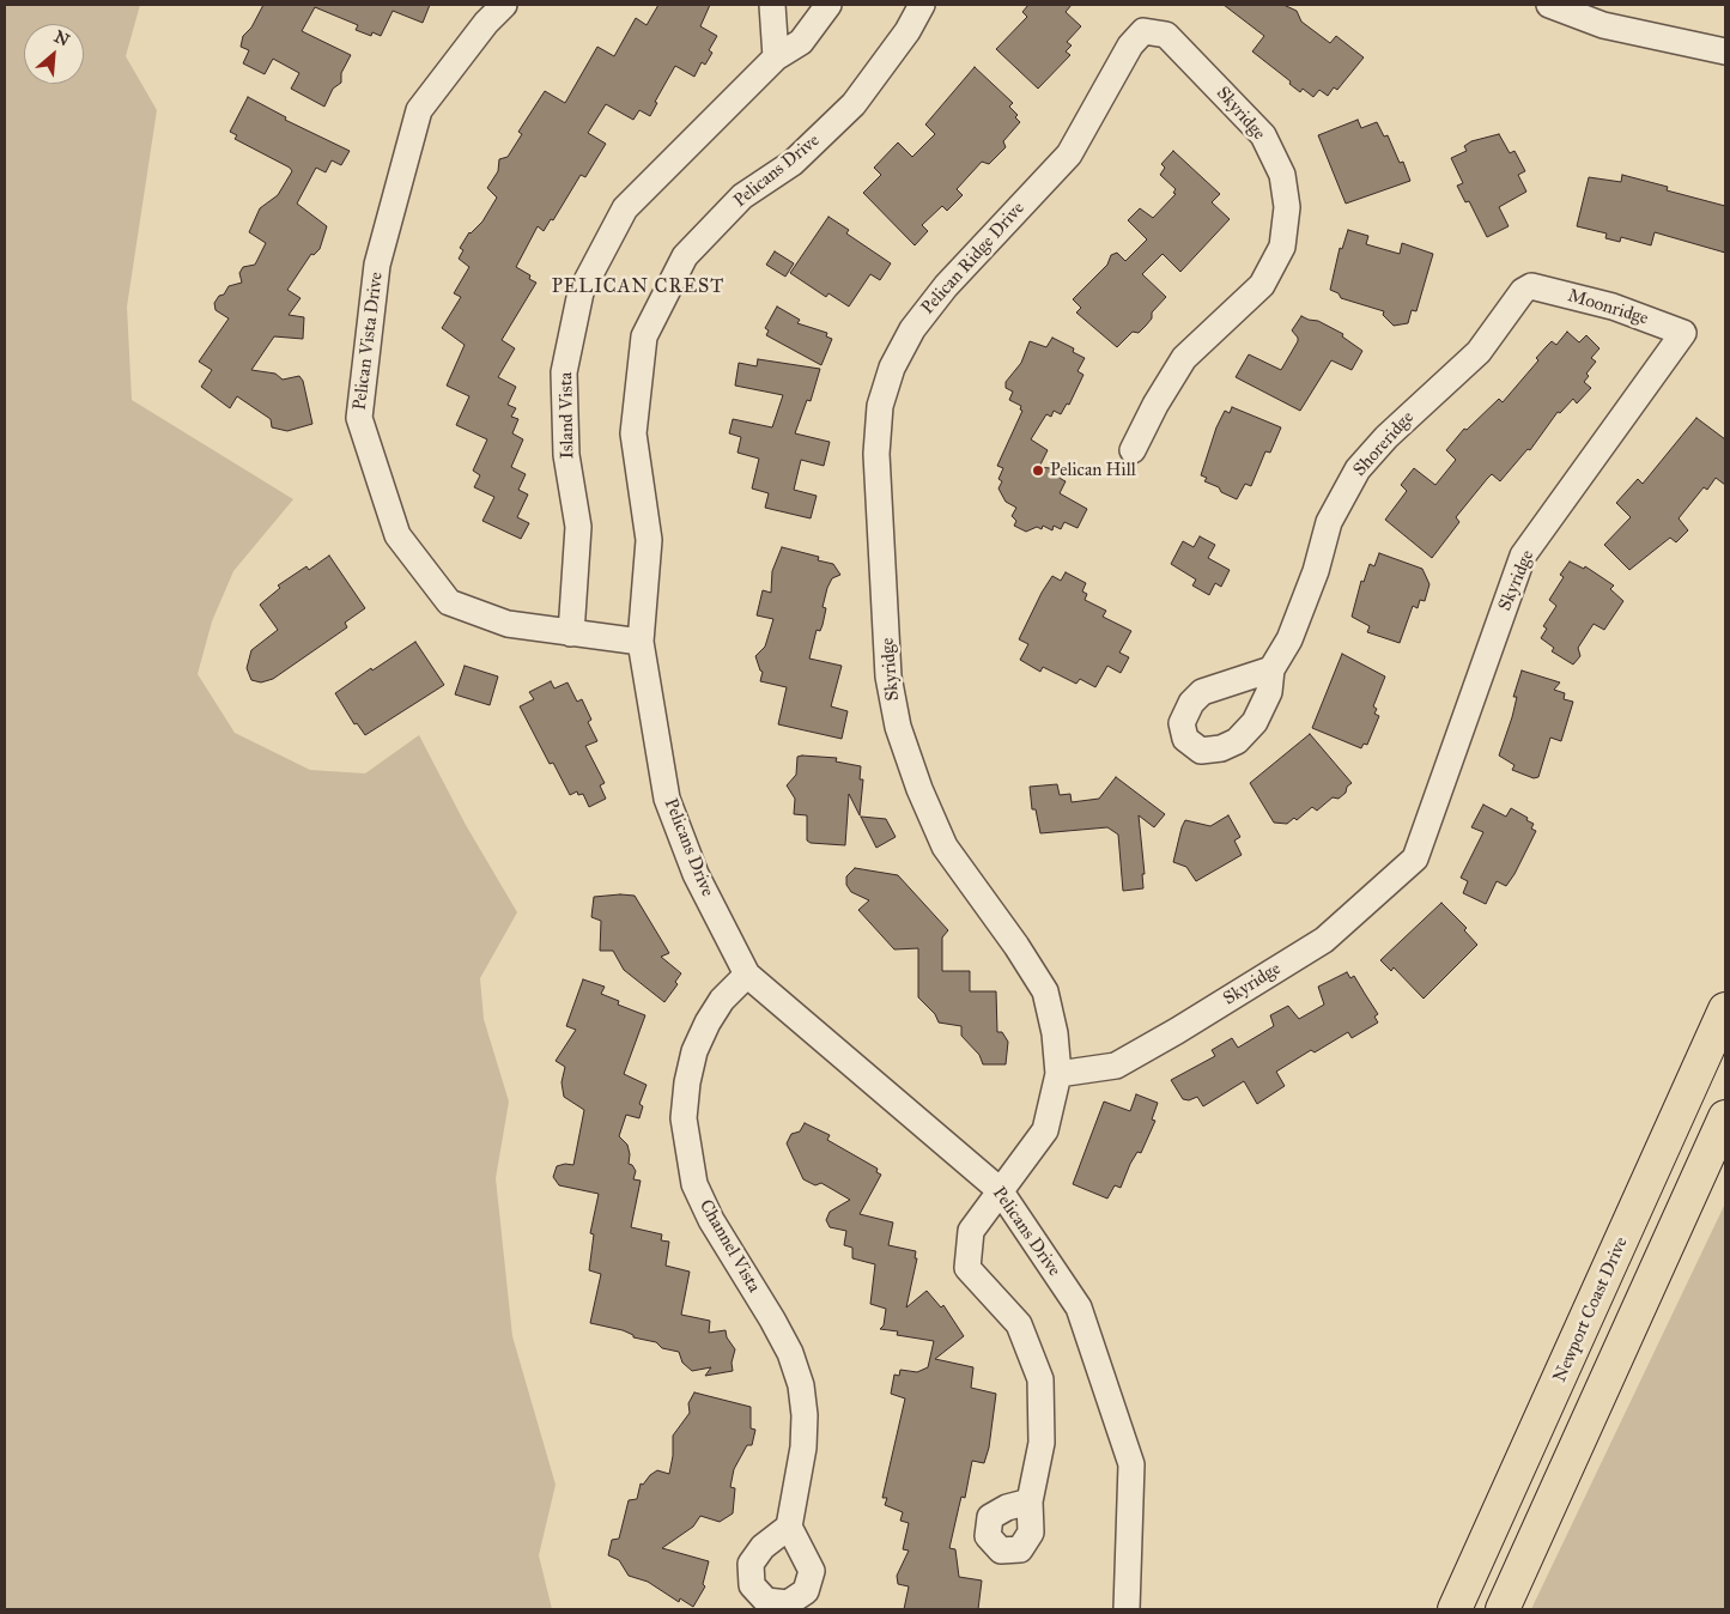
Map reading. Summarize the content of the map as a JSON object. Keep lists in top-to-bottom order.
{
  "streets": {
    "main road": ["Newport Coast Drive"],
    "street": [
      "Skyridge",
      "Pelicans Drive",
      "Pelican Ridge Drive",
      "Moonridge",
      "Pelican Vista Drive",
      "Island Vista",
      "Shoreridge",
      "Channel Vista"
    ]
  },
  "crossings": [
    ["Skyridge", "Pelican Ridge Drive"],
    ["Skyridge", "Moonridge"],
    ["Pelicans Drive", "Pelican Vista Drive"],
    ["Pelicans Drive", "Channel Vista"],
    ["Moonridge", "Shoreridge"],
    ["Pelican Vista Drive", "Island Vista"]
  ],
  "districts": ["PELICAN CREST"],
  "places": ["Pelican Hill"],
  "north": "top right"
}
